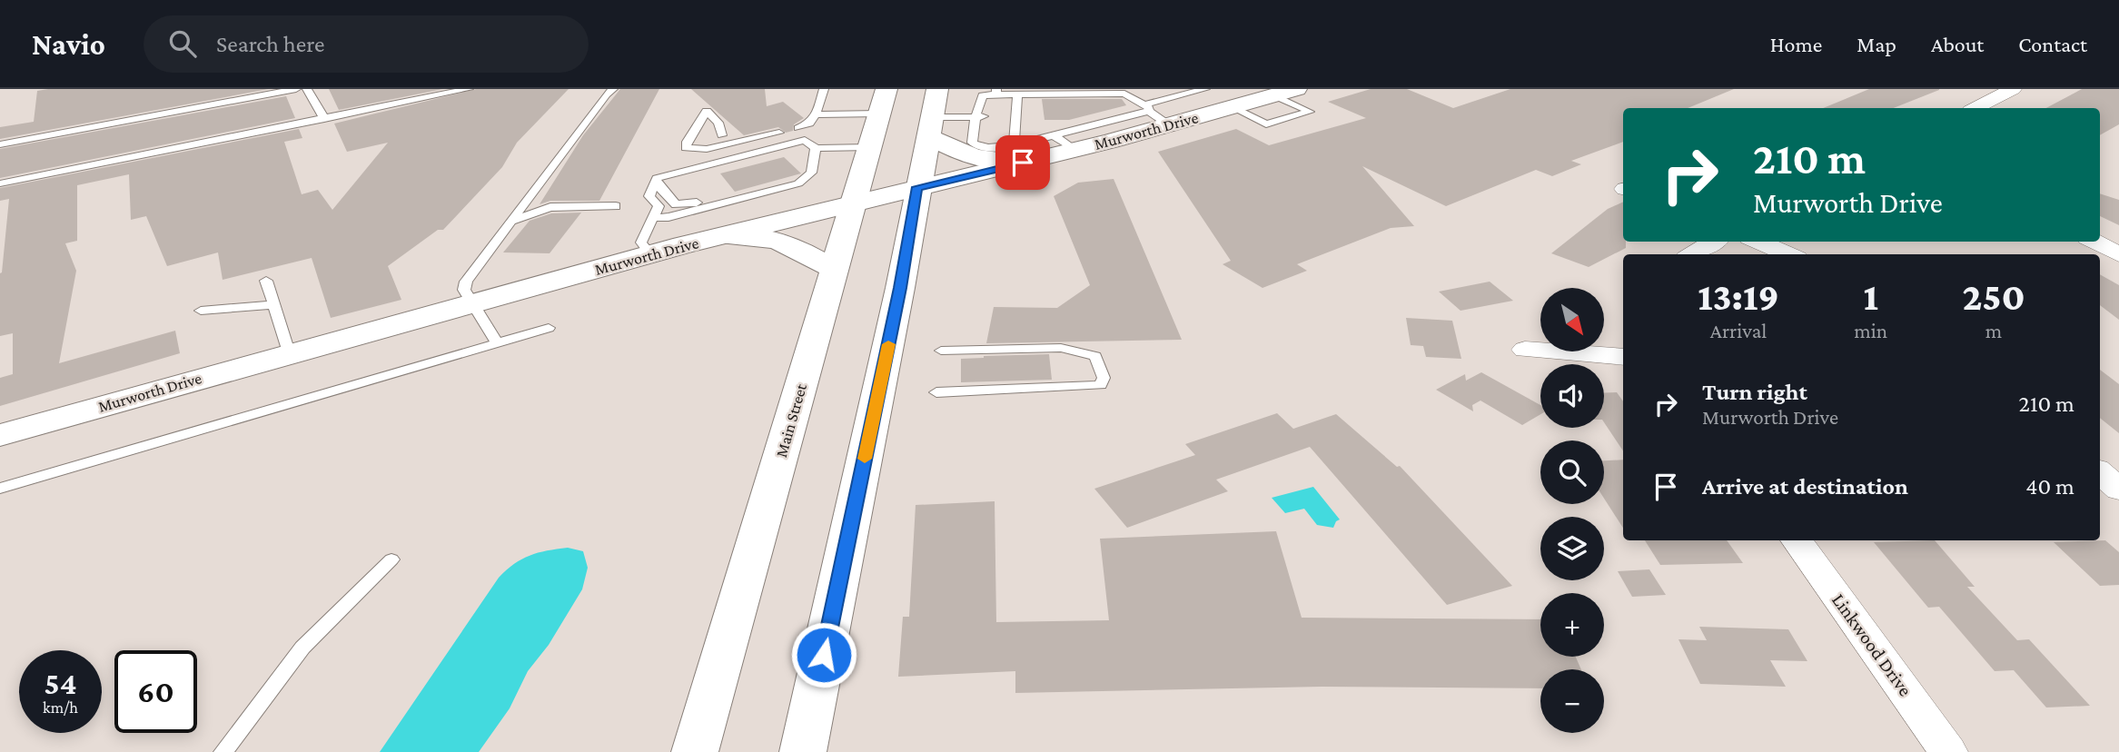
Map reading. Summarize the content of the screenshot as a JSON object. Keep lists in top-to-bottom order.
{
  "streets": {
    "main road": ["Murworth Drive", "Main Street"],
    "street": ["Linkwood Drive"]
  },
  "crossings": [
    ["Murworth Drive", "Main Street"]
  ],
  "north": "bottom right",
  "page": {
    "header": "Navio",
    "search": "Search here",
    "nav": [
      "Home",
      "Map",
      "About",
      "Contact"
    ],
    "turn": ["210 m", "Murworth Drive"],
    "eta": [
      "13:19",
      "Arrival",
      "1",
      "min",
      "250",
      "m"
    ],
    "map_buttons": ["+", "−"],
    "list": [
      {
        "name": "Turn right",
        "note": "Murworth Drive",
        "value": "210 m"
      },
      {
        "name": "Arrive at destination",
        "value": "40 m"
      }
    ],
    "speed": "54 km/h",
    "limit": "60"
  }
}
